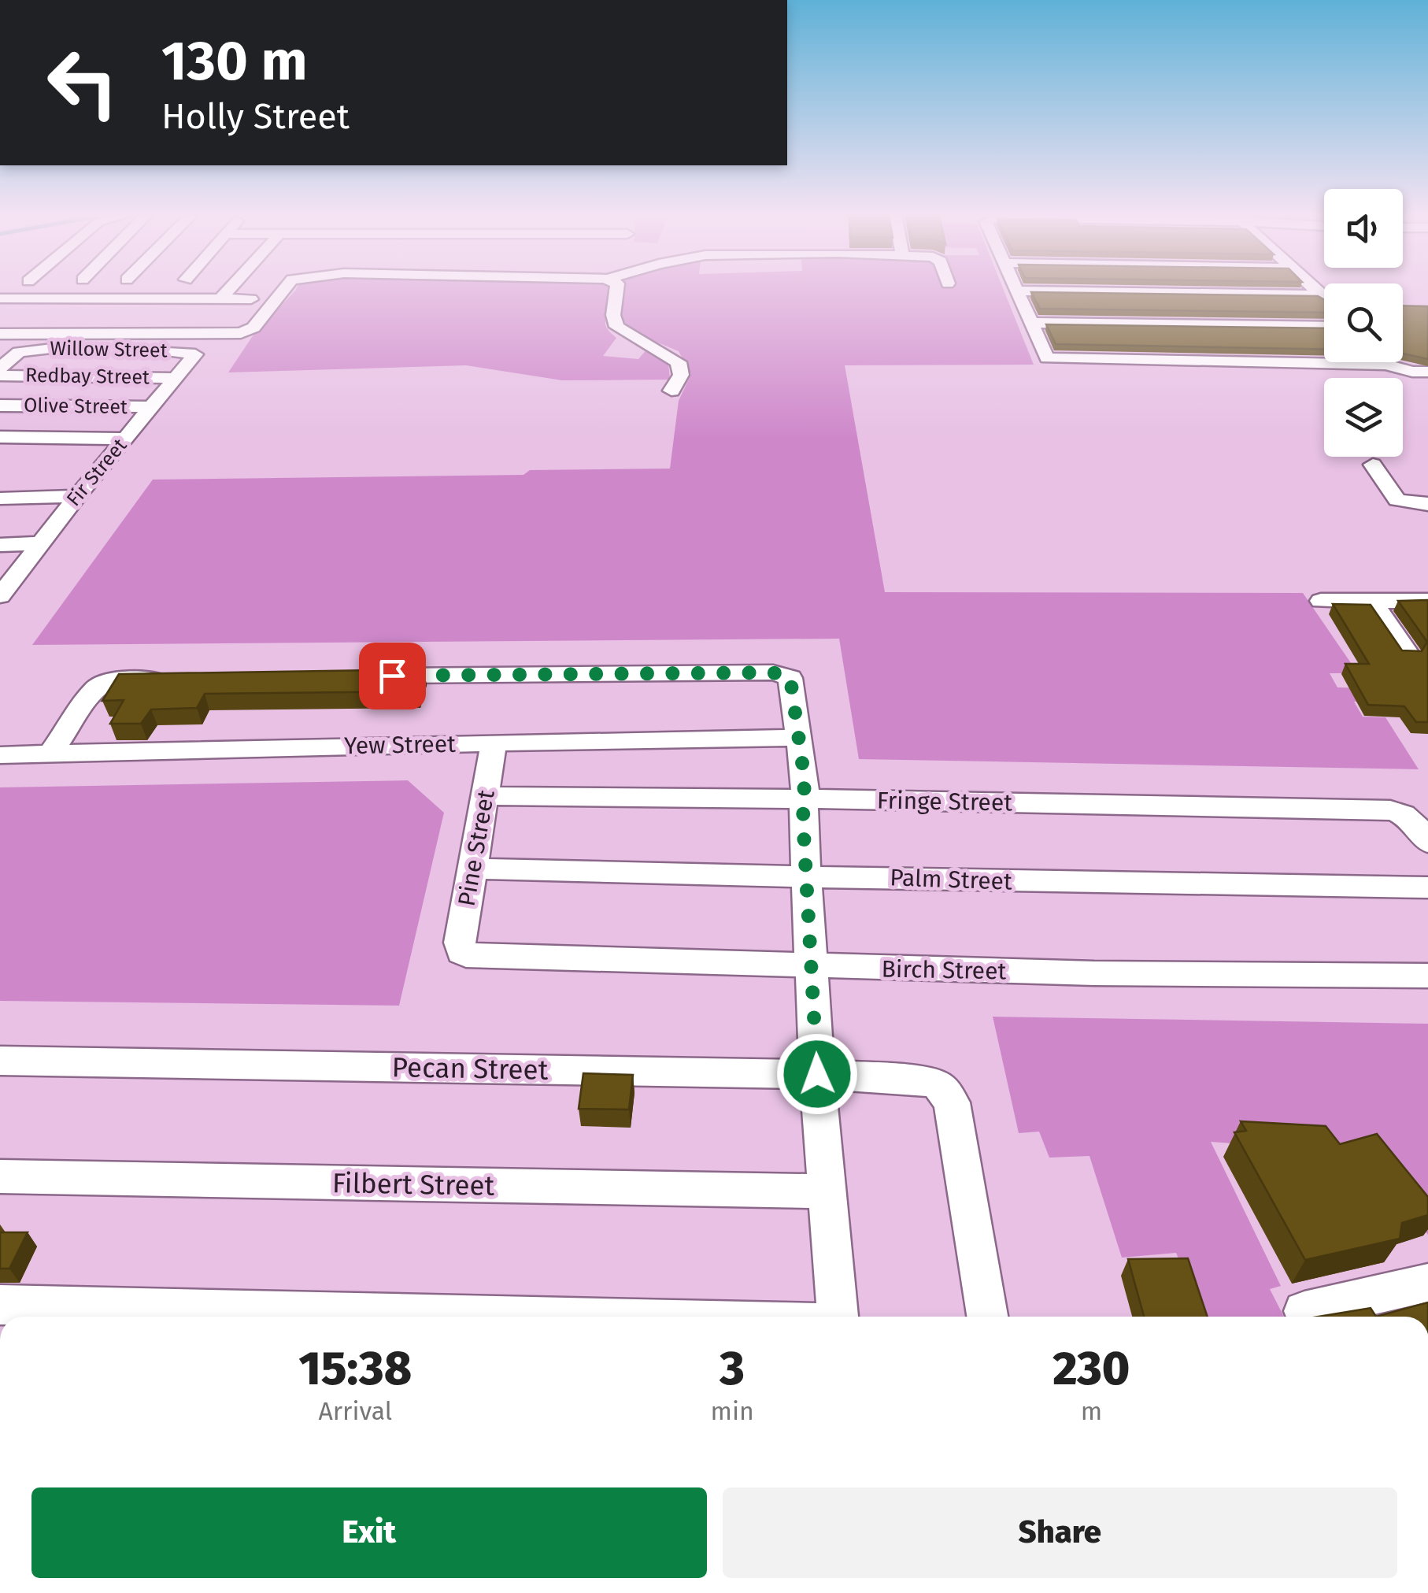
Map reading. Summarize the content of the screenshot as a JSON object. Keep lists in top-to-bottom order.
{
  "streets": {
    "street": [
      "Willow Street",
      "Redbay Street",
      "Olive Street",
      "Fir Street",
      "Yew Street",
      "Fringe Street",
      "Pine Street",
      "Palm Street",
      "Birch Street",
      "Pecan Street",
      "Filbert Street"
    ]
  },
  "crossings": [
    ["Willow Street", "Fir Street"],
    ["Redbay Street", "Fir Street"],
    ["Olive Street", "Fir Street"],
    ["Yew Street", "Pine Street"],
    ["Fringe Street", "Pine Street"],
    ["Pine Street", "Palm Street"],
    ["Pine Street", "Birch Street"]
  ],
  "page": {
    "turn": ["130 m", "Holly Street"],
    "eta": [
      "15:38",
      "Arrival",
      "3",
      "min",
      "230",
      "m"
    ],
    "buttons": ["Exit", "Share"]
  }
}
